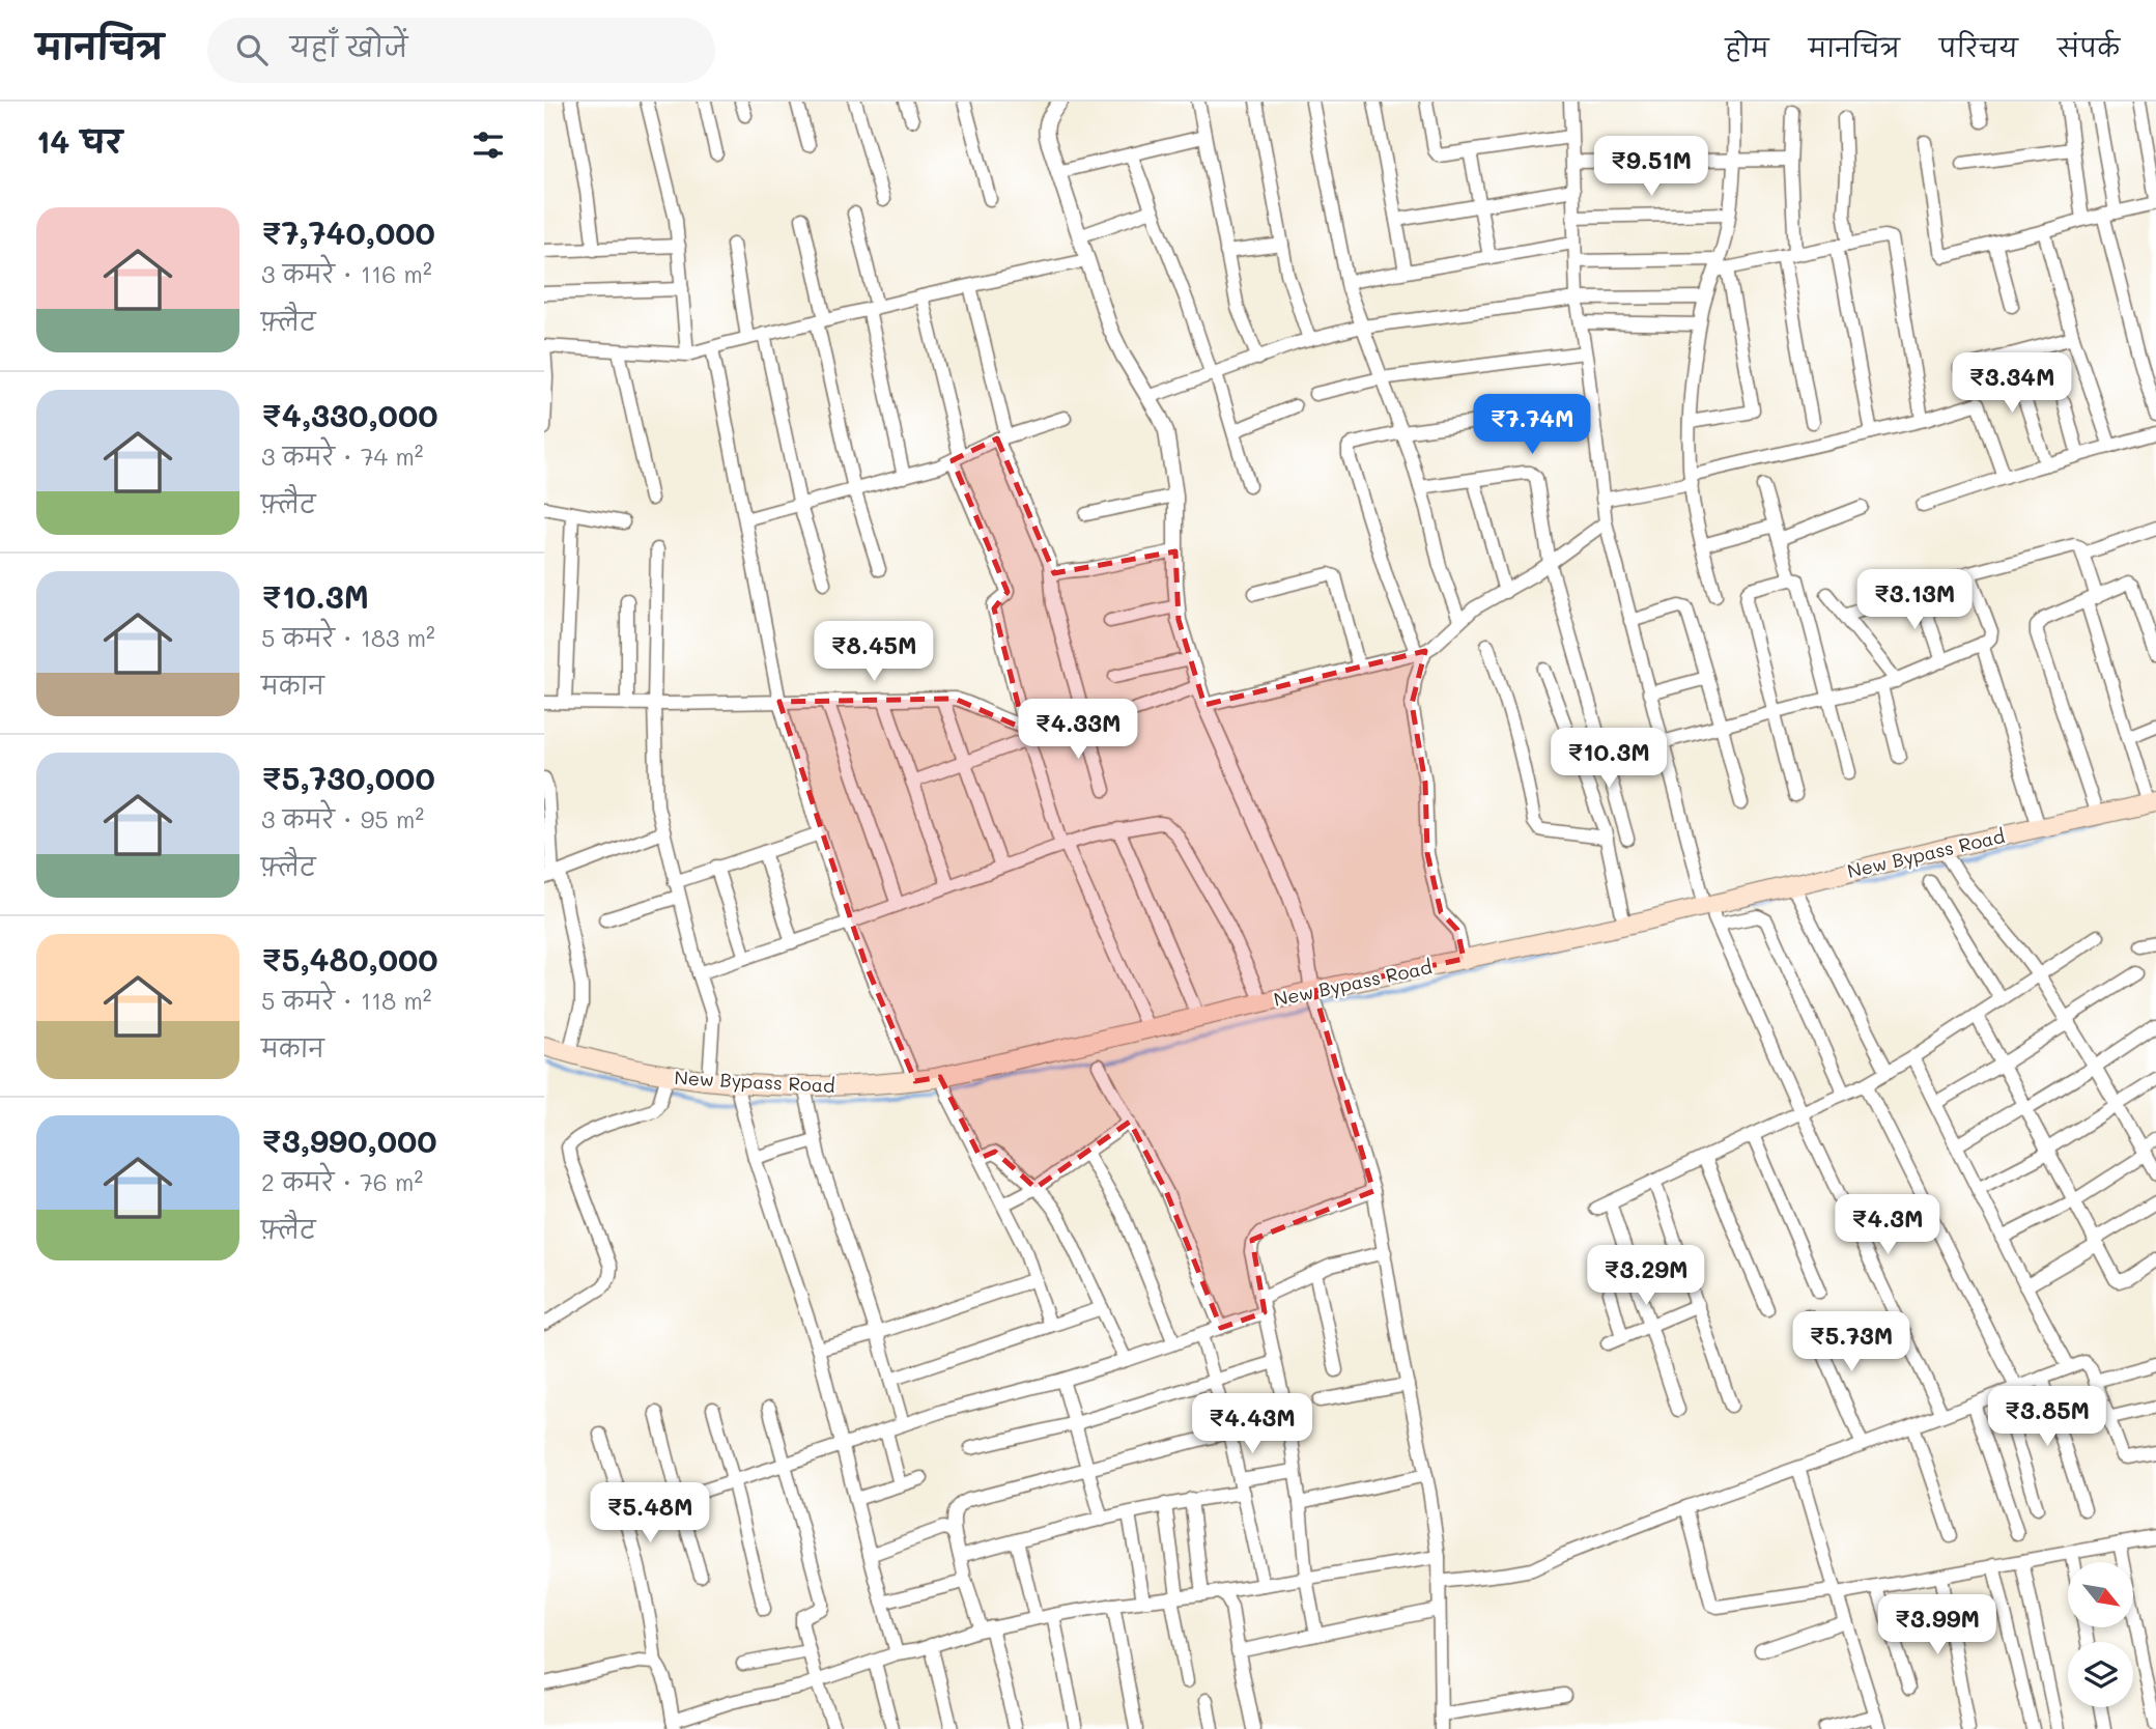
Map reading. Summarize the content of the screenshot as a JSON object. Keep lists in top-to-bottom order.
{
  "streets": {
    "main road": ["New Bypass Road"]
  },
  "north": "bottom right",
  "page": {
    "header": "मानचित्र",
    "search": "यहाँ खोजें",
    "nav": [
      "होम",
      "मानचित्र",
      "परिचय",
      "संपर्क"
    ],
    "heading": "14 घर",
    "price": [
      "₹9.51M",
      "₹3.34M",
      "₹7.74M",
      "₹3.13M",
      "₹8.45M",
      "₹4.33M",
      "₹10.3M",
      "₹4.3M",
      "₹3.29M",
      "₹5.73M",
      "₹3.85M",
      "₹4.43M",
      "₹5.48M",
      "₹3.99M"
    ],
    "list": [
      {
        "name": "₹7,740,000",
        "note": "3 कमरे · 116 m² · फ़्लैट"
      },
      {
        "name": "₹4,330,000",
        "note": "3 कमरे · 74 m² · फ़्लैट"
      },
      {
        "name": "₹10.3M",
        "note": "5 कमरे · 183 m² · मकान"
      },
      {
        "name": "₹5,730,000",
        "note": "3 कमरे · 95 m² · फ़्लैट"
      },
      {
        "name": "₹5,480,000",
        "note": "5 कमरे · 118 m² · मकान"
      },
      {
        "name": "₹3,990,000",
        "note": "2 कमरे · 76 m² · फ़्लैट"
      }
    ]
  }
}
